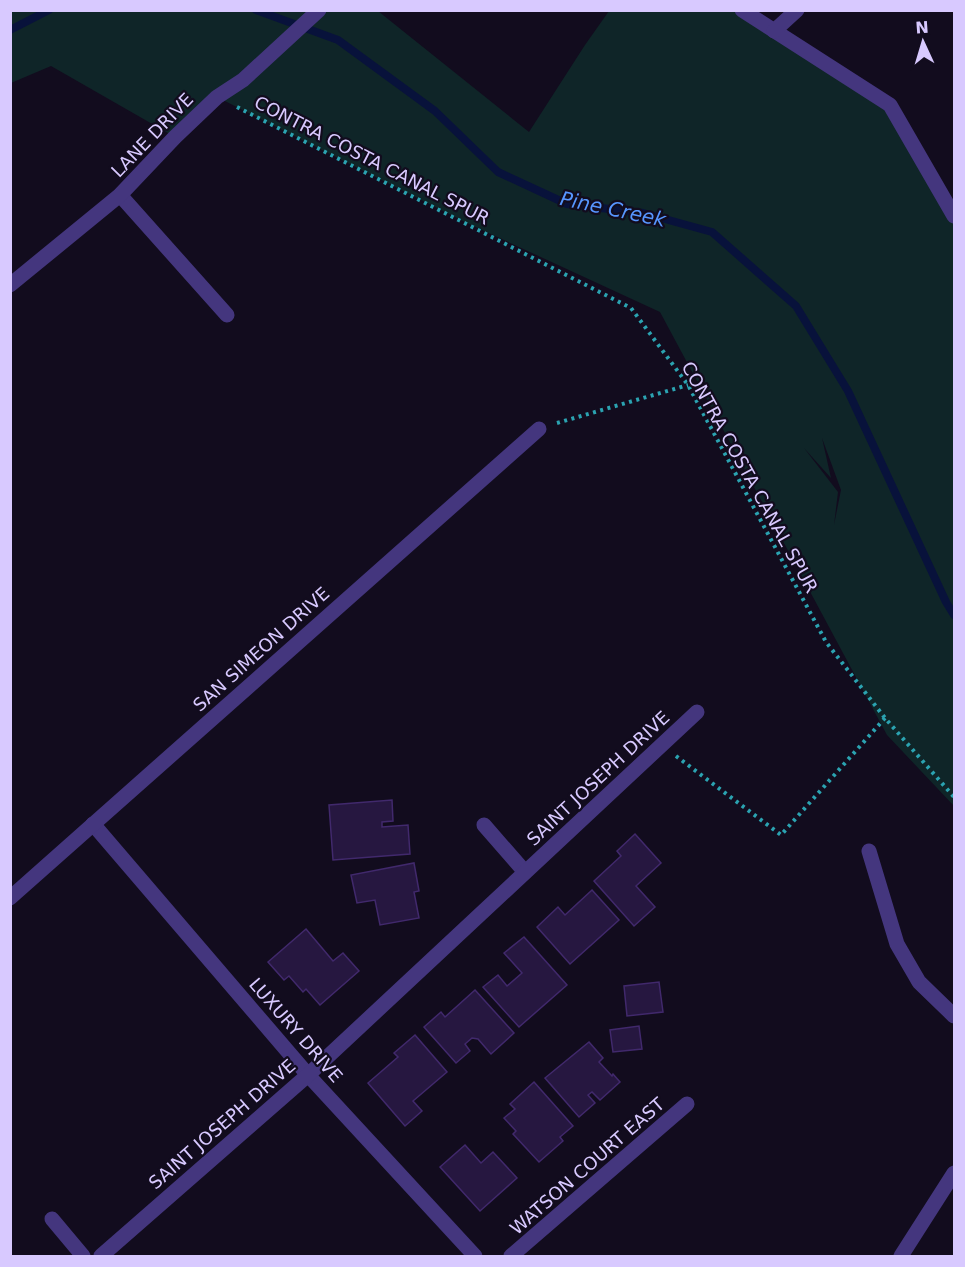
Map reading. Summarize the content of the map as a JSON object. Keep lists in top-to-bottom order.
{
  "streets": {
    "street": [
      "LANE DRIVE",
      "SAN SIMEON DRIVE",
      "SAINT JOSEPH DRIVE",
      "LUXURY DRIVE",
      "WATSON COURT EAST"
    ],
    "path": ["CONTRA COSTA CANAL SPUR"]
  },
  "crossings": [
    ["LANE DRIVE", "CONTRA COSTA CANAL SPUR"],
    ["SAN SIMEON DRIVE", "LUXURY DRIVE"],
    ["SAINT JOSEPH DRIVE", "LUXURY DRIVE"]
  ],
  "water": ["Pine Creek"],
  "north": "top"
}
